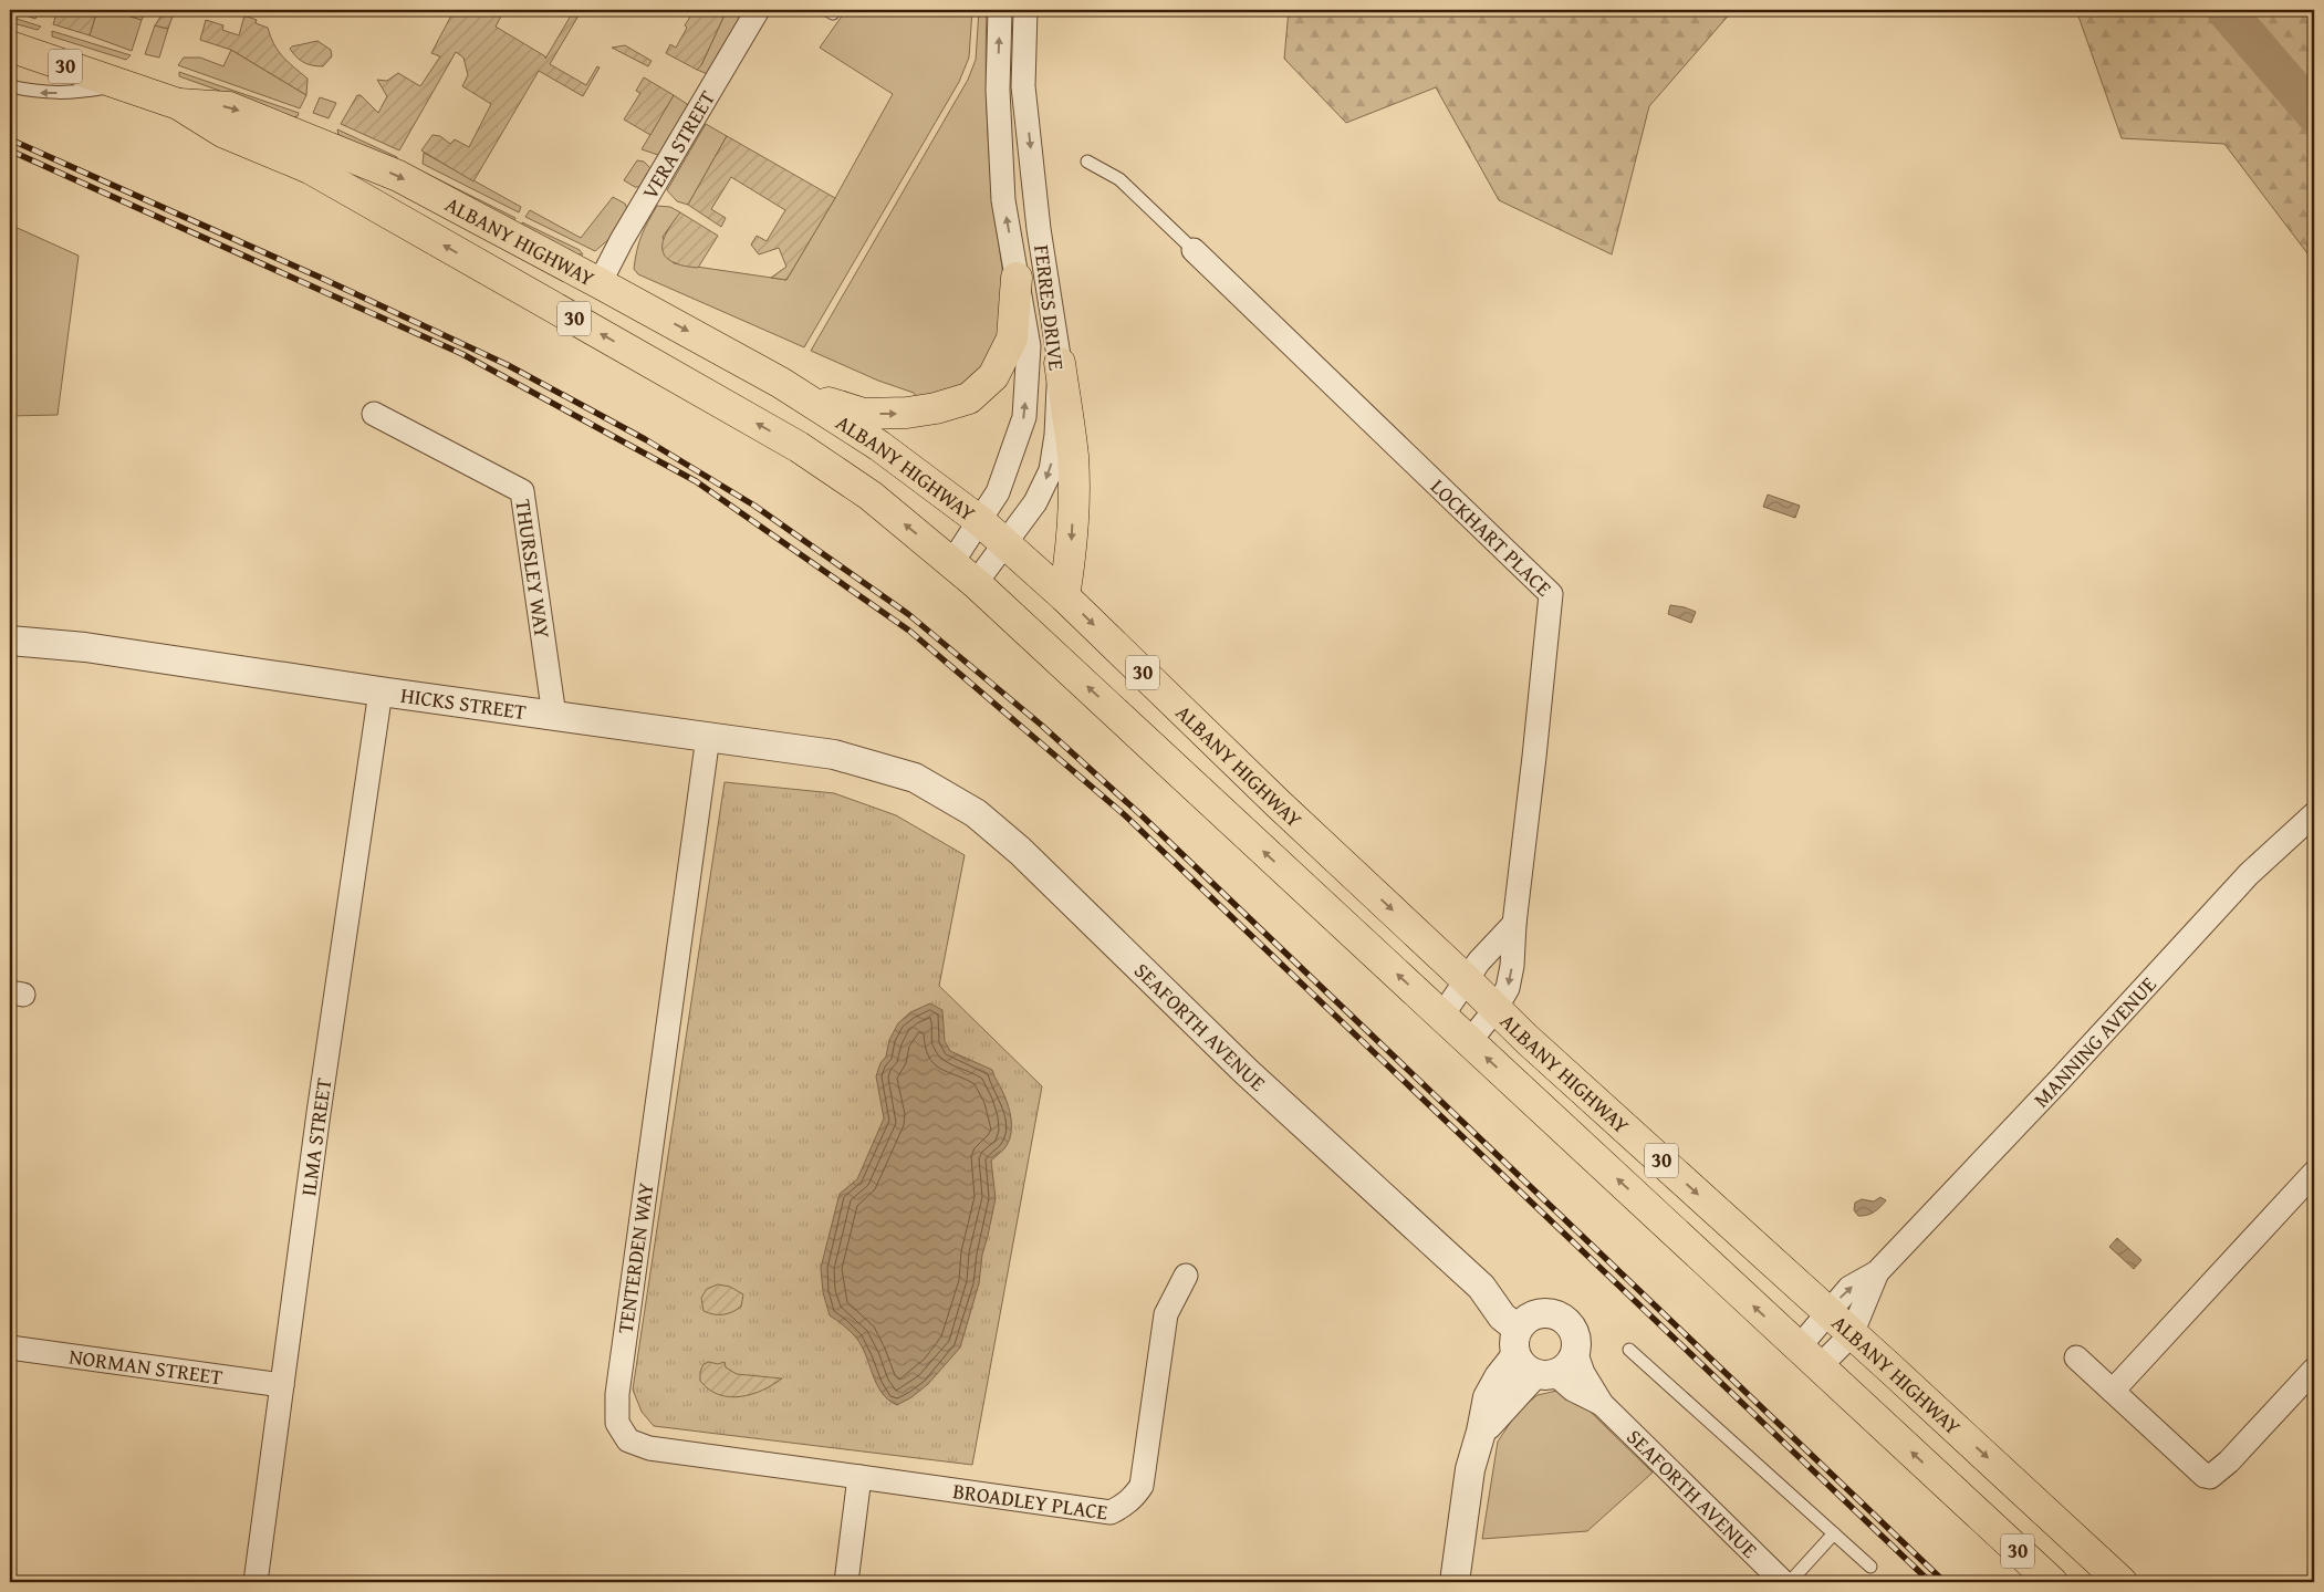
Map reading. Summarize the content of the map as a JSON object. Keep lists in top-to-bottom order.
{
  "streets": {
    "highway": ["30", "ALBANY HIGHWAY"],
    "street": [
      "VERA STREET",
      "FERRES DRIVE",
      "LOCKHART PLACE",
      "THURSLEY WAY",
      "HICKS STREET",
      "SEAFORTH AVENUE",
      "MANNING AVENUE",
      "ILMA STREET",
      "TENTERDEN WAY",
      "NORMAN STREET",
      "BROADLEY PLACE"
    ]
  },
  "crossings": [
    ["VERA STREET", "ALBANY HIGHWAY"],
    ["ALBANY HIGHWAY", "FERRES DRIVE"],
    ["ALBANY HIGHWAY", "LOCKHART PLACE"],
    ["ALBANY HIGHWAY", "MANNING AVENUE"],
    ["THURSLEY WAY", "HICKS STREET"],
    ["HICKS STREET", "SEAFORTH AVENUE"],
    ["HICKS STREET", "ILMA STREET"],
    ["HICKS STREET", "TENTERDEN WAY"],
    ["ILMA STREET", "NORMAN STREET"],
    ["TENTERDEN WAY", "BROADLEY PLACE"]
  ]
}
